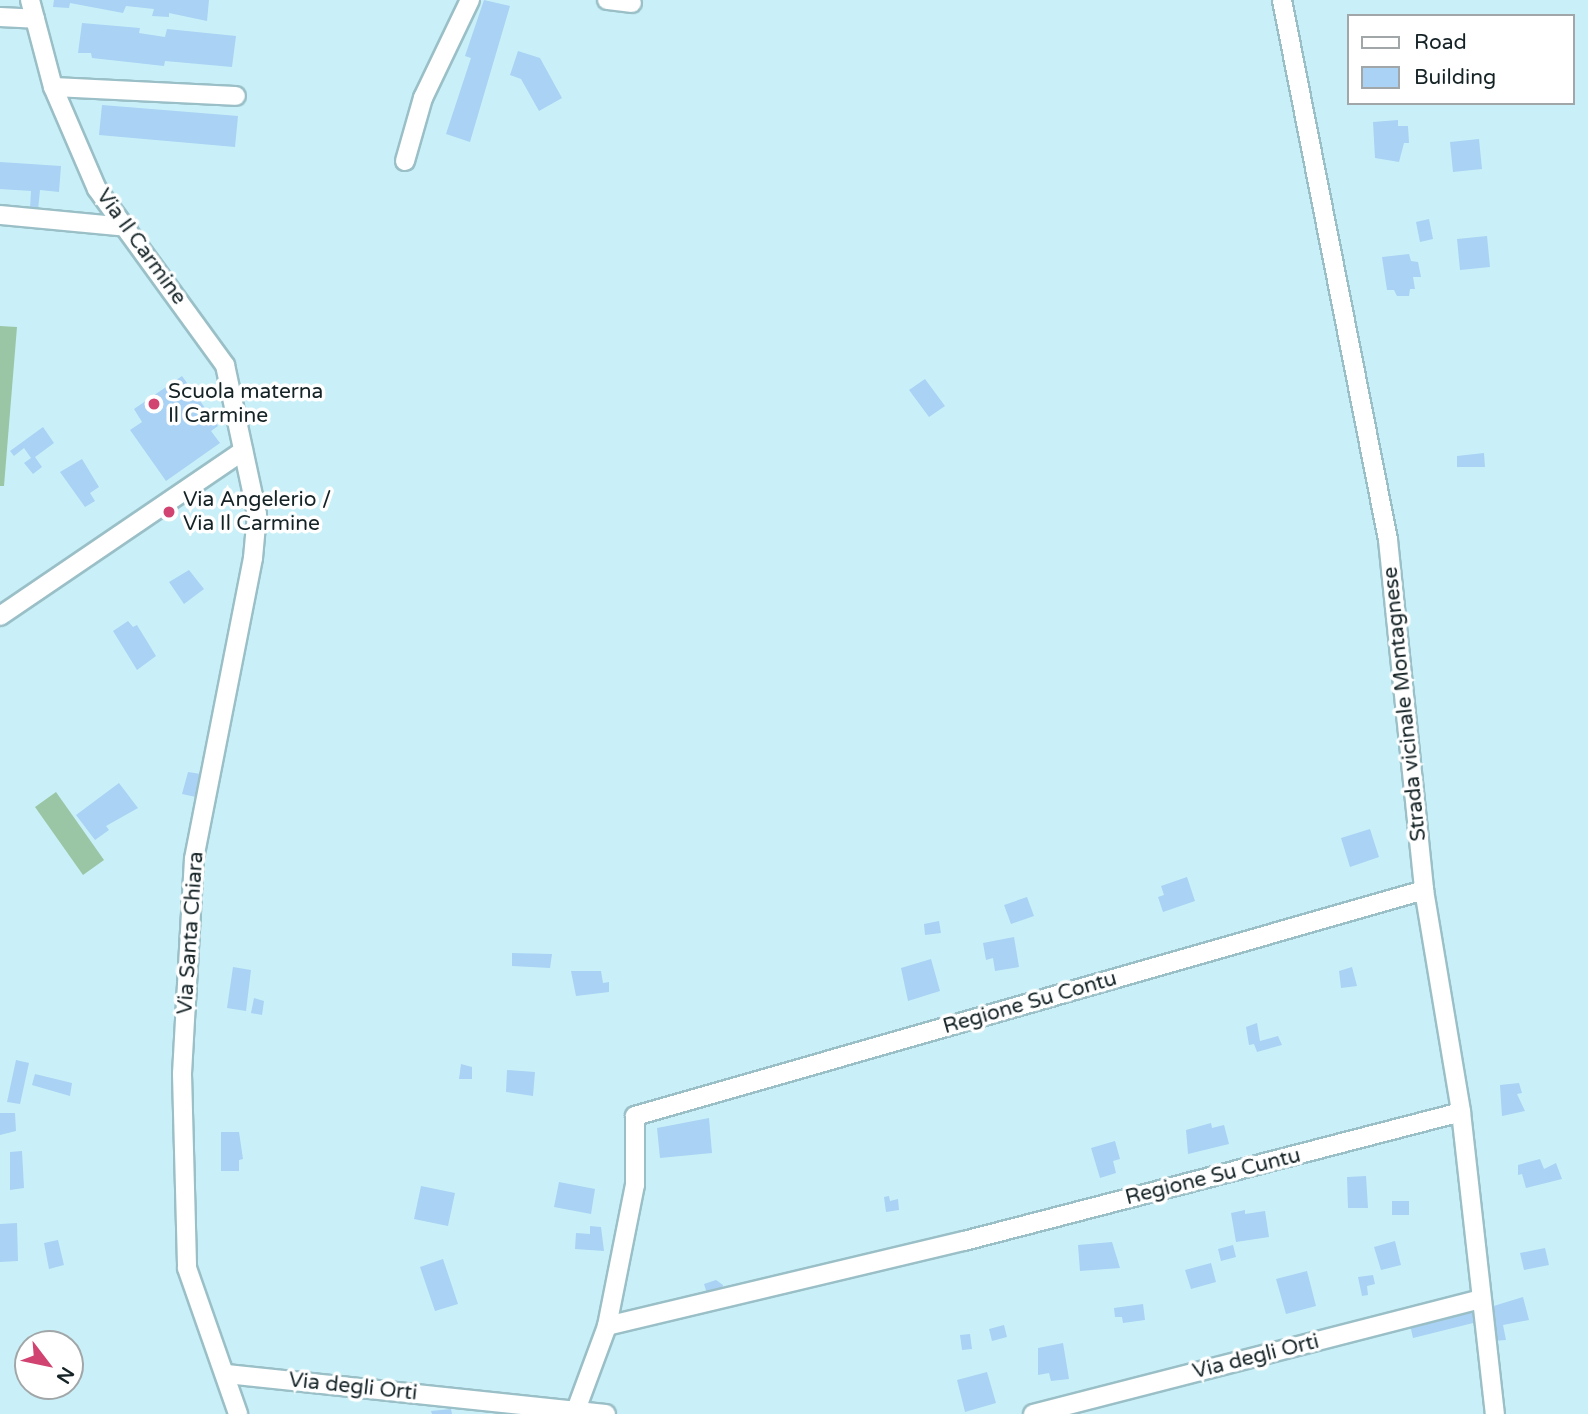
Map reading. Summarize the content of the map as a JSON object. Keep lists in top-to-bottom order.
{
  "streets": {
    "street": [
      "Via Il Carmine",
      "Strada vicinale Montagnese",
      "Via Santa Chiara",
      "Regione Su Contu",
      "Regione Su Cuntu",
      "Via degli Orti"
    ]
  },
  "crossings": [
    ["Via Il Carmine", "Via Santa Chiara"],
    ["Strada vicinale Montagnese", "Regione Su Contu"],
    ["Strada vicinale Montagnese", "Regione Su Cuntu"],
    ["Strada vicinale Montagnese", "Via degli Orti"],
    ["Via Santa Chiara", "Via degli Orti"],
    ["Regione Su Contu", "Regione Su Cuntu"]
  ],
  "places": ["Scuola materna Il Carmine", "Via Angelerio / Via Il Carmine"],
  "legend": ["Road", "Building"],
  "north": "bottom right"
}
